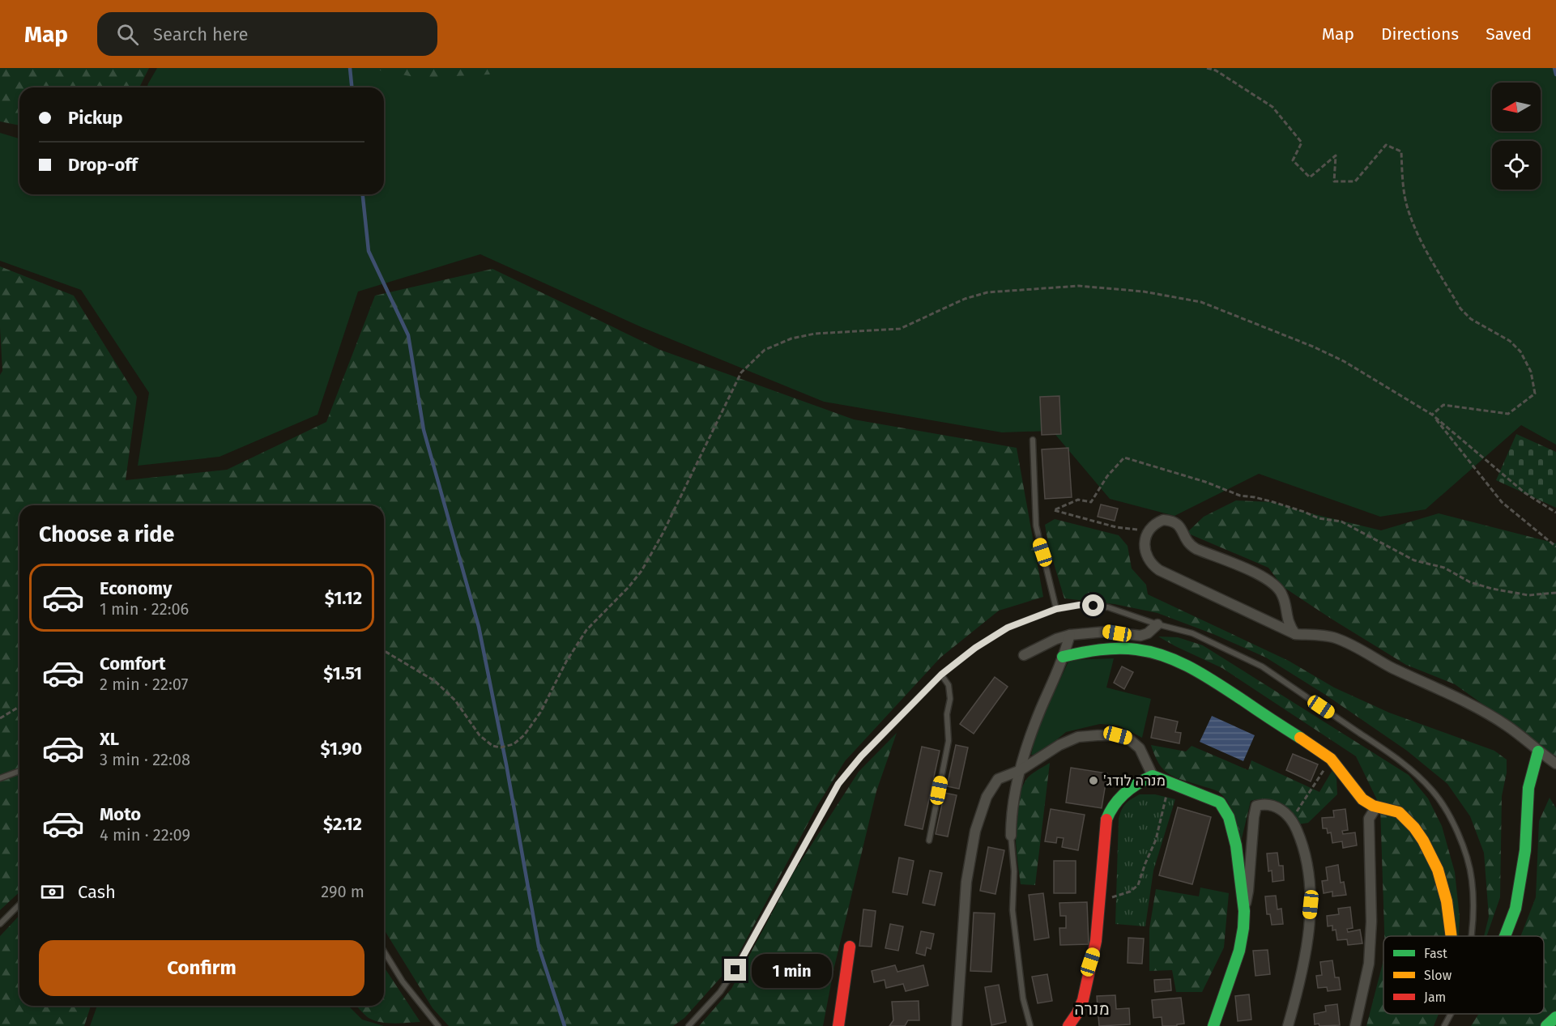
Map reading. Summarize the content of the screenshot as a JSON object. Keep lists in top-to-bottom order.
{
  "districts": ["מנרה"],
  "places": ["'מנרה לודג"],
  "legend": ["Fast", "Slow", "Jam"],
  "north": "left",
  "page": {
    "header": "Map",
    "search": "Search here",
    "nav": ["Map", "Directions", "Saved"],
    "banner": ["Pickup", "Drop-off"],
    "heading": "Choose a ride",
    "list": [
      {
        "name": "Economy",
        "note": "1 min · 22:06",
        "value": "$1.12"
      },
      {
        "name": "Comfort",
        "note": "2 min · 22:07",
        "value": "$1.51"
      },
      {
        "name": "XL",
        "note": "3 min · 22:08",
        "value": "$1.90"
      },
      {
        "name": "Moto",
        "note": "4 min · 22:09",
        "value": "$2.12"
      }
    ],
    "pay": ["Cash", "290 m"],
    "buttons": "Confirm",
    "bubble": "1 min"
  }
}
